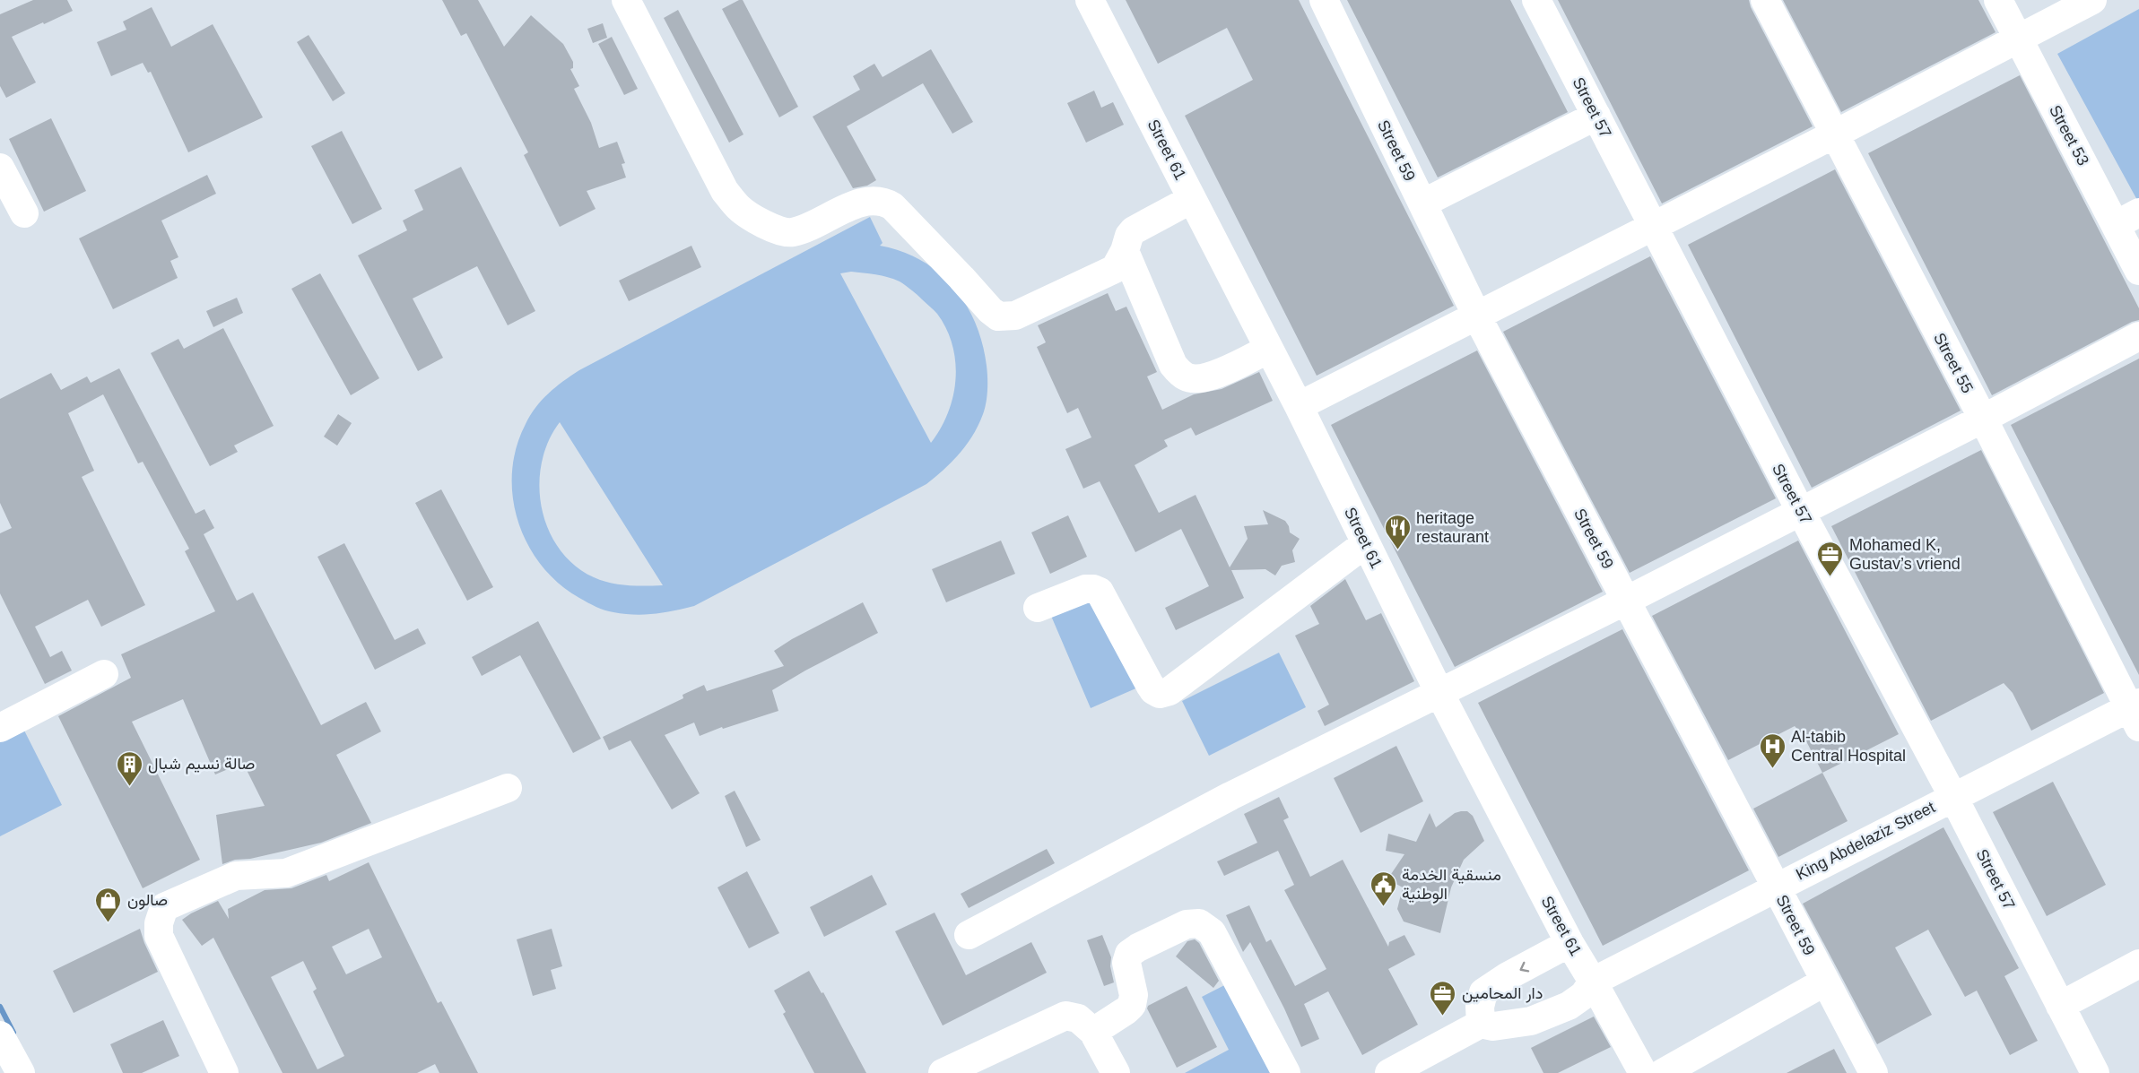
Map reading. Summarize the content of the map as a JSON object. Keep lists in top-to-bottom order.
{
  "streets": {
    "street": [
      "Street 57",
      "Street 53",
      "Street 61",
      "Street 59",
      "Street 55",
      "King Abdelaziz Street"
    ]
  },
  "crossings": [
    ["Street 57", "King Abdelaziz Street"],
    ["Street 61", "King Abdelaziz Street"],
    ["Street 59", "King Abdelaziz Street"],
    ["Street 55", "King Abdelaziz Street"]
  ],
  "places": {
    "restaurant": ["heritage restaurant"],
    "office": ["Mohamed K, Gustav’s vriend", "دار المحامين"],
    "hospital": ["Al-tabib Central Hospital"],
    "building": ["صالة نسيم شبال"],
    "public building": ["منسقية الخدمة الوطنية"],
    "shop": ["صالون"]
  }
}
